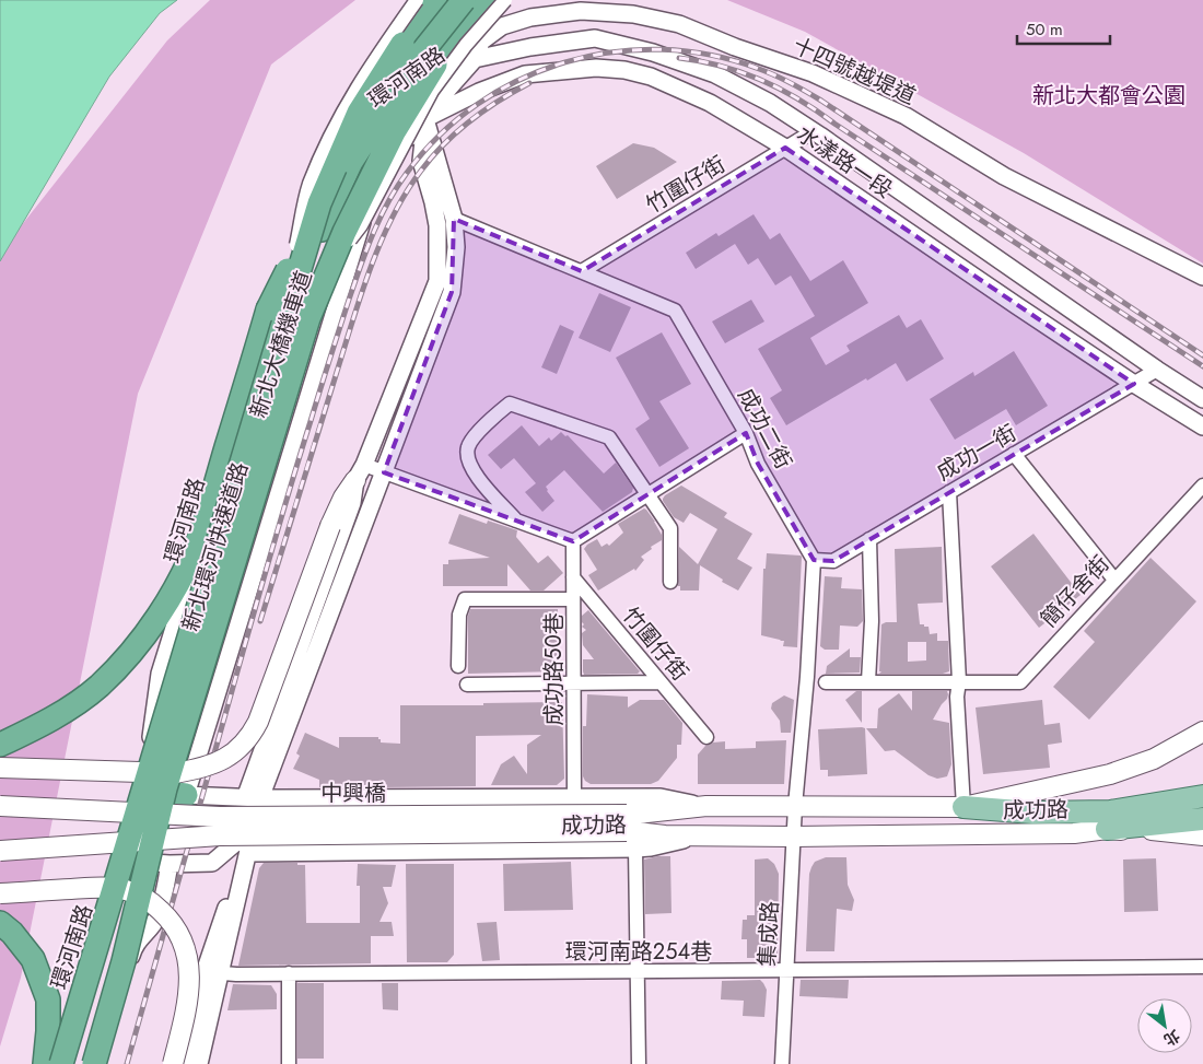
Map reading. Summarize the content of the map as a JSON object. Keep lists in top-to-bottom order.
{
  "streets": {
    "highway": ["新北環河快速道路"],
    "main road": ["中興橋", "成功路"],
    "street": [
      "十四號越堤道",
      "環河南路",
      "水漾路一段",
      "竹圍仔街",
      "新北大橋機車道",
      "成功二街",
      "成功一街",
      "簡仔舍街",
      "成功路50巷",
      "集成路",
      "環河南路254巷"
    ]
  },
  "crossings": [
    ["十四號越堤道", "環河南路"],
    ["十四號越堤道", "水漾路一段"],
    ["環河南路", "水漾路一段"],
    ["環河南路", "成功二街"],
    ["環河南路", "新北環河快速道路"],
    ["環河南路", "成功路"],
    ["環河南路", "環河南路254巷"],
    ["水漾路一段", "竹圍仔街"],
    ["水漾路一段", "成功一街"],
    ["竹圍仔街", "成功二街"],
    ["竹圍仔街", "成功路50巷"],
    ["成功二街", "成功一街"],
    ["新北環河快速道路", "成功路"],
    ["成功路50巷", "成功路"],
    ["中興橋", "成功路"],
    ["成功路", "集成路"],
    ["集成路", "環河南路254巷"]
  ],
  "parks": ["新北大都會公園"],
  "scale_bar": "50 m",
  "north": "bottom right"
}
